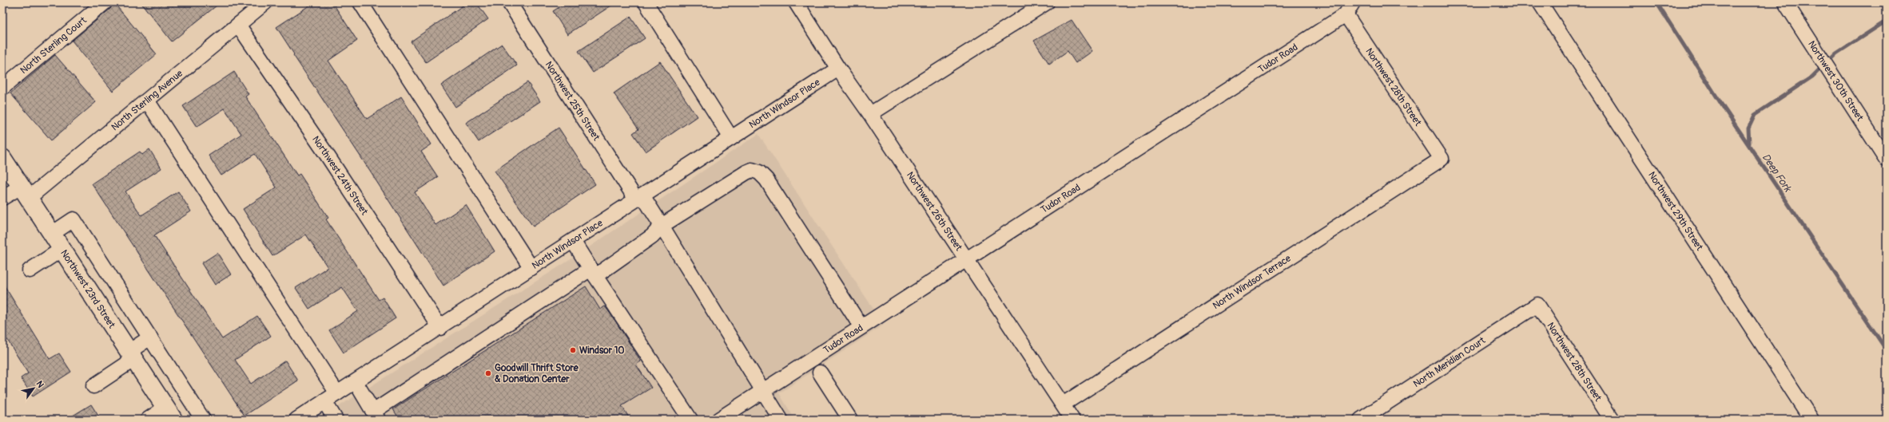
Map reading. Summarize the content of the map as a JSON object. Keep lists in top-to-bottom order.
{
  "streets": {
    "main road": ["Northwest 23rd Street"],
    "street": [
      "North Sterling Court",
      "Tudor Road",
      "Northwest 30th Street",
      "Northwest 28th Street",
      "North Sterling Avenue",
      "Northwest 25th Street",
      "North Windsor Place",
      "Northwest 24th Street",
      "Northwest 29th Street",
      "Northwest 26th Street",
      "North Windsor Terrace",
      "North Meridian Court"
    ]
  },
  "crossings": [
    ["Tudor Road", "Northwest 28th Street"],
    ["Tudor Road", "Northwest 25th Street"],
    ["Tudor Road", "Northwest 26th Street"],
    ["Northwest 28th Street", "North Windsor Terrace"],
    ["Northwest 28th Street", "North Meridian Court"],
    ["North Sterling Avenue", "Northwest 24th Street"],
    ["North Sterling Avenue", "Northwest 23rd Street"],
    ["Northwest 25th Street", "North Windsor Place"],
    ["North Windsor Place", "Northwest 24th Street"],
    ["North Windsor Place", "Northwest 26th Street"],
    ["Northwest 26th Street", "North Windsor Terrace"]
  ],
  "water": ["Deep Fork"],
  "places": ["Windsor 10", "Goodwill Thrift Store & Donation Center"],
  "north": "top right"
}
